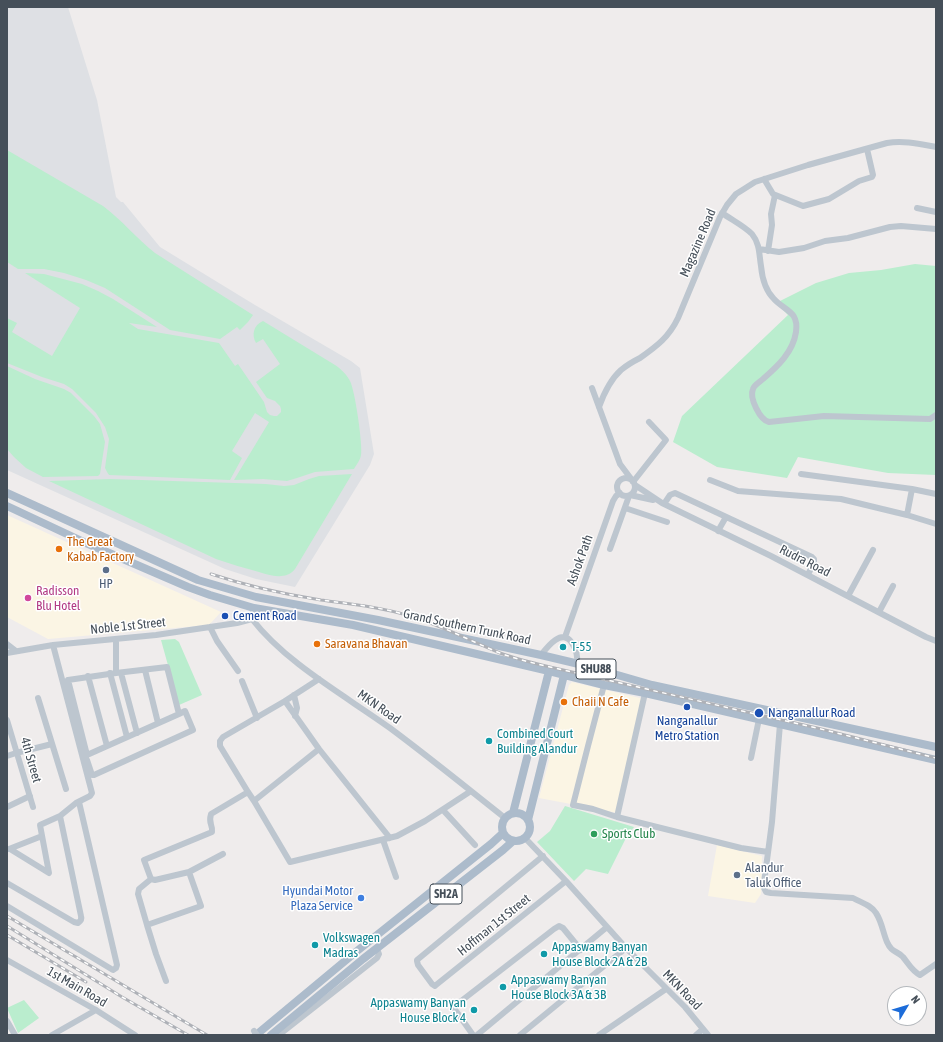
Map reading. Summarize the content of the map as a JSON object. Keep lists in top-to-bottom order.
{
  "streets": {
    "main road": ["Grand Southern Trunk Road", "SHU88", "SH2A"],
    "street": [
      "Magazine Road",
      "Ashok Path",
      "Rudra Road",
      "Noble 1st Street",
      "MKN Road",
      "4th Street",
      "Hoffman 1st Street",
      "1st Main Road"
    ]
  },
  "crossings": [
    ["Ashok Path", "Rudra Road"],
    ["Noble 1st Street", "MKN Road"],
    ["MKN Road", "SH2A"],
    ["MKN Road", "Hoffman 1st Street"]
  ],
  "places": [
    "The Great Kabab Factory",
    "HP",
    "Radisson Blu Hotel",
    "Cement Road",
    "Saravana Bhavan",
    "T-55",
    "Chaii N Cafe",
    "Nanganallur Metro Station",
    "Nanganallur Road",
    "Combined Court Building Alandur",
    "Sports Club",
    "Alandur Taluk Office",
    "Hyundai Motor Plaza Service",
    "Volkswagen Madras",
    "Appaswamy Banyan House Block 2A & 2B",
    "Appaswamy Banyan House Block 3A & 3B",
    "Appaswamy Banyan House Block 4"
  ],
  "north": "top right"
}
